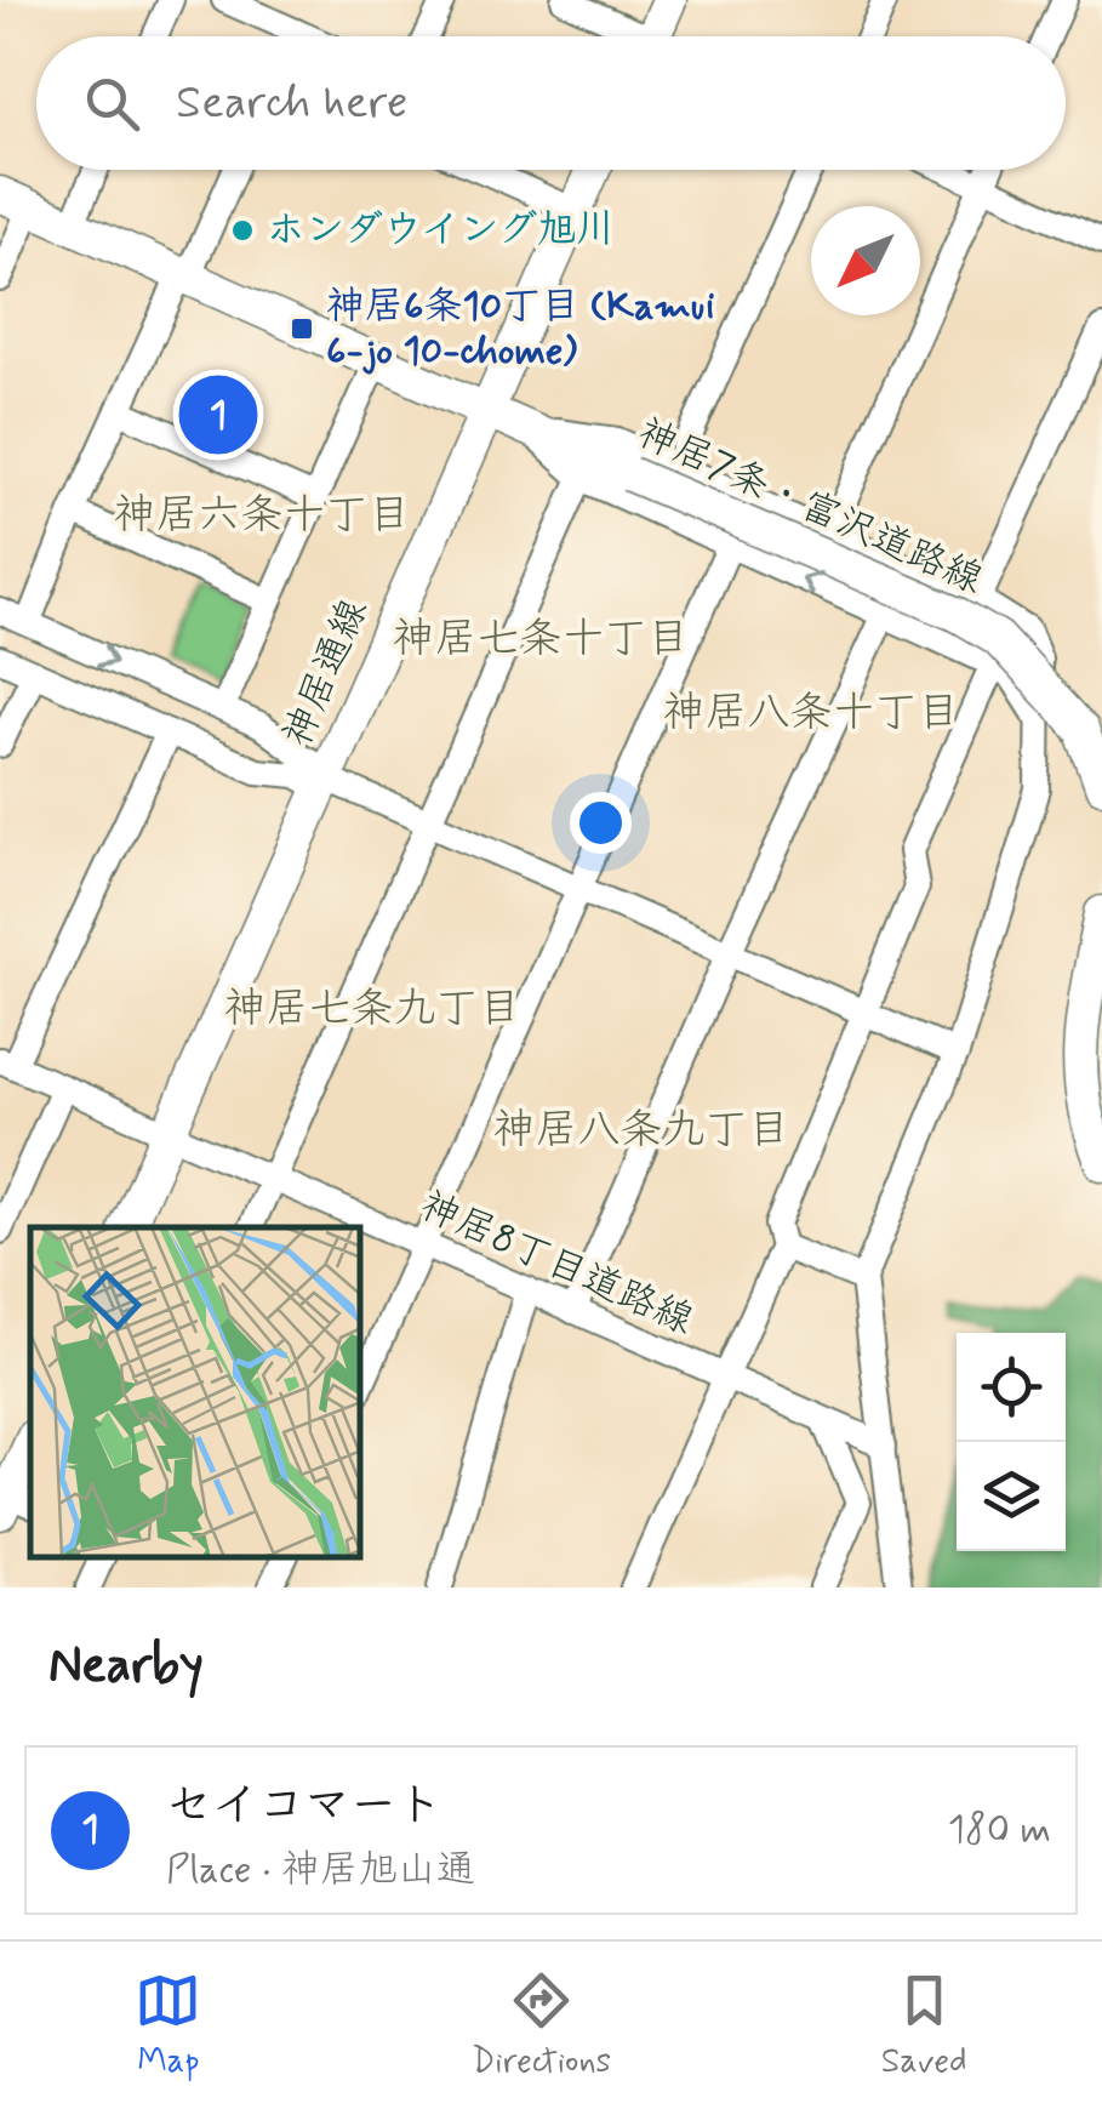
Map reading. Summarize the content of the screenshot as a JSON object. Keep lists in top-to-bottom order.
{
  "streets": {
    "street": ["神居7条・富沢道路線", "神居通線", "神居8丁目道路線"]
  },
  "crossings": [
    ["神居7条・富沢道路線", "神居通線"],
    ["神居通線", "神居8丁目道路線"]
  ],
  "districts": [
    "神居六条十丁目",
    "神居七条十丁目",
    "神居八条十丁目",
    "神居七条九丁目",
    "神居八条九丁目"
  ],
  "places": {
    "other": ["ホンダウイング旭川"],
    "transit": ["神居6条10丁目 (Kamui 6-jo 10-chome)"]
  },
  "north": "bottom left",
  "page": {
    "search": "Search here",
    "pins": "1",
    "heading": "Nearby",
    "list": [
      {
        "mark": "1",
        "name": "セイコマート",
        "note": "Place · 神居旭山通",
        "value": "180 m"
      }
    ],
    "nav": ["Map", "Directions", "Saved"]
  }
}
